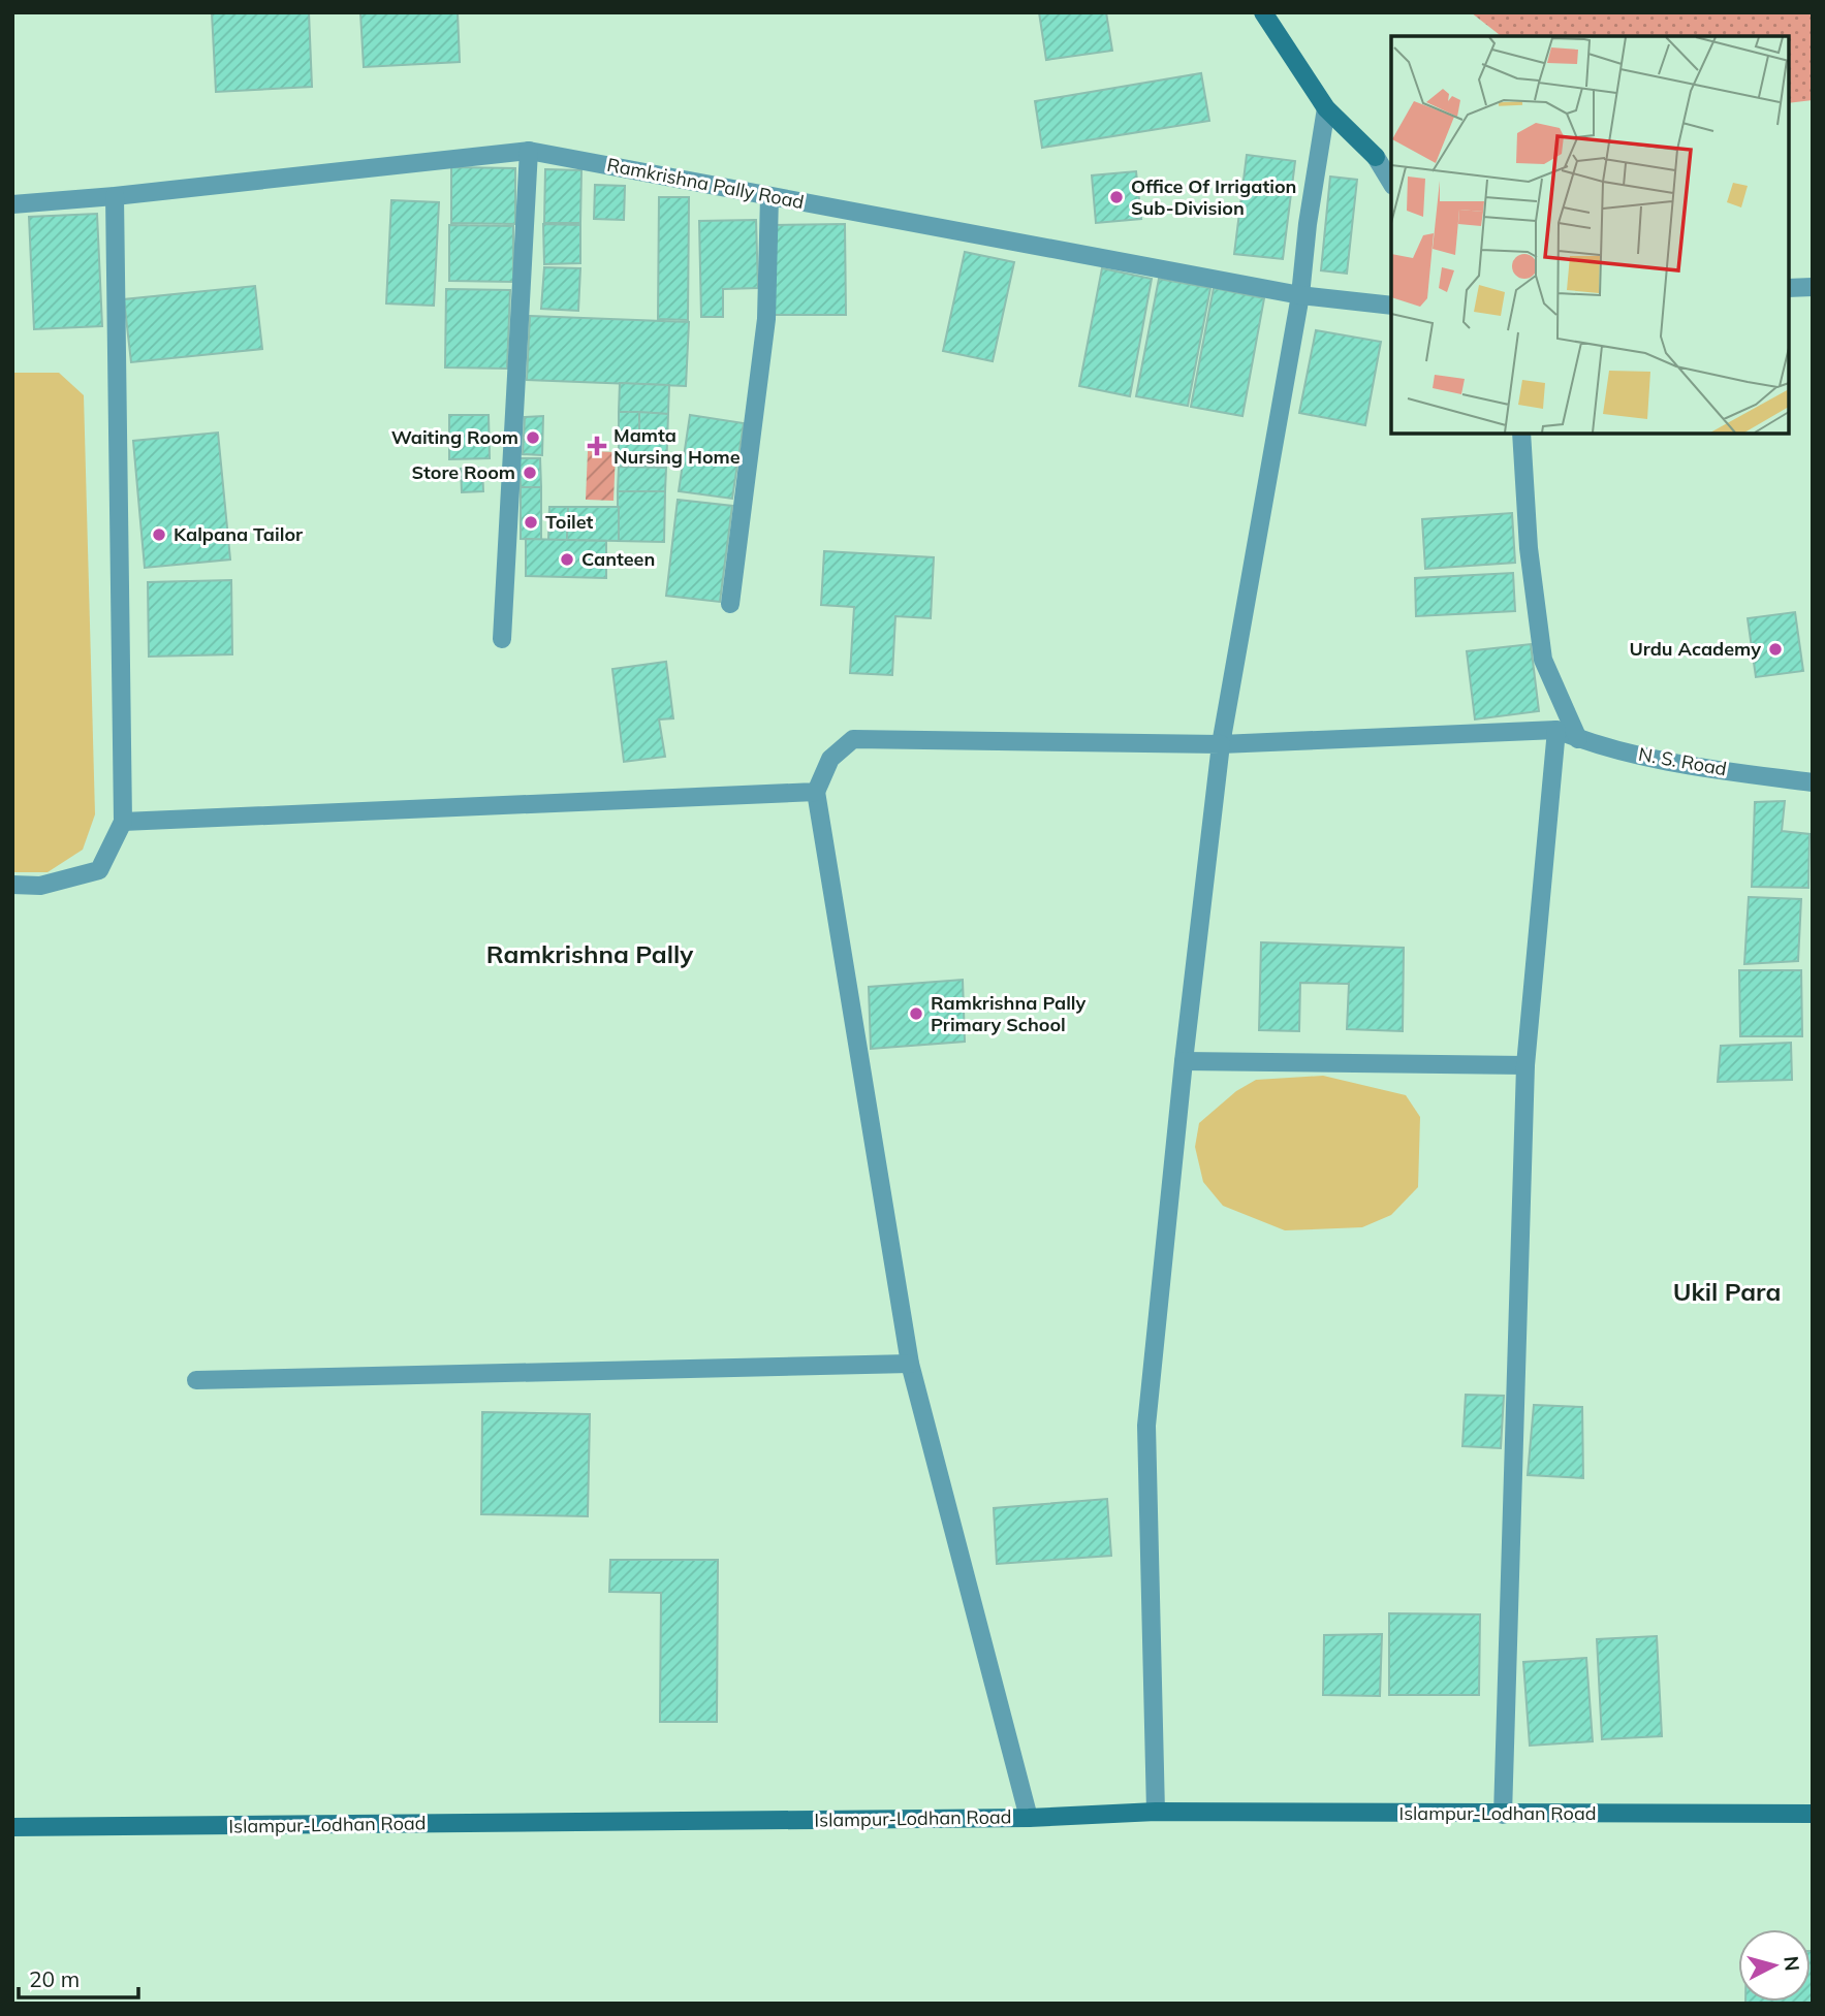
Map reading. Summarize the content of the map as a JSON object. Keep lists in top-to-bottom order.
{
  "streets": {
    "main road": ["Islampur-Lodhan Road"],
    "street": ["Ramkrishna Pally Road", "N. S. Road"]
  },
  "districts": ["Ramkrishna Pally", "Ukil Para"],
  "places": {
    "other": [
      "Office Of Irrigation Sub-Division",
      "Waiting Room",
      "Store Room",
      "Toilet",
      "Kalpana Tailor",
      "Canteen",
      "Urdu Academy",
      "Ramkrishna Pally Primary School"
    ],
    "health": ["Mamta Nursing Home"]
  },
  "scale_bar": "20 m",
  "north": "right"
}
